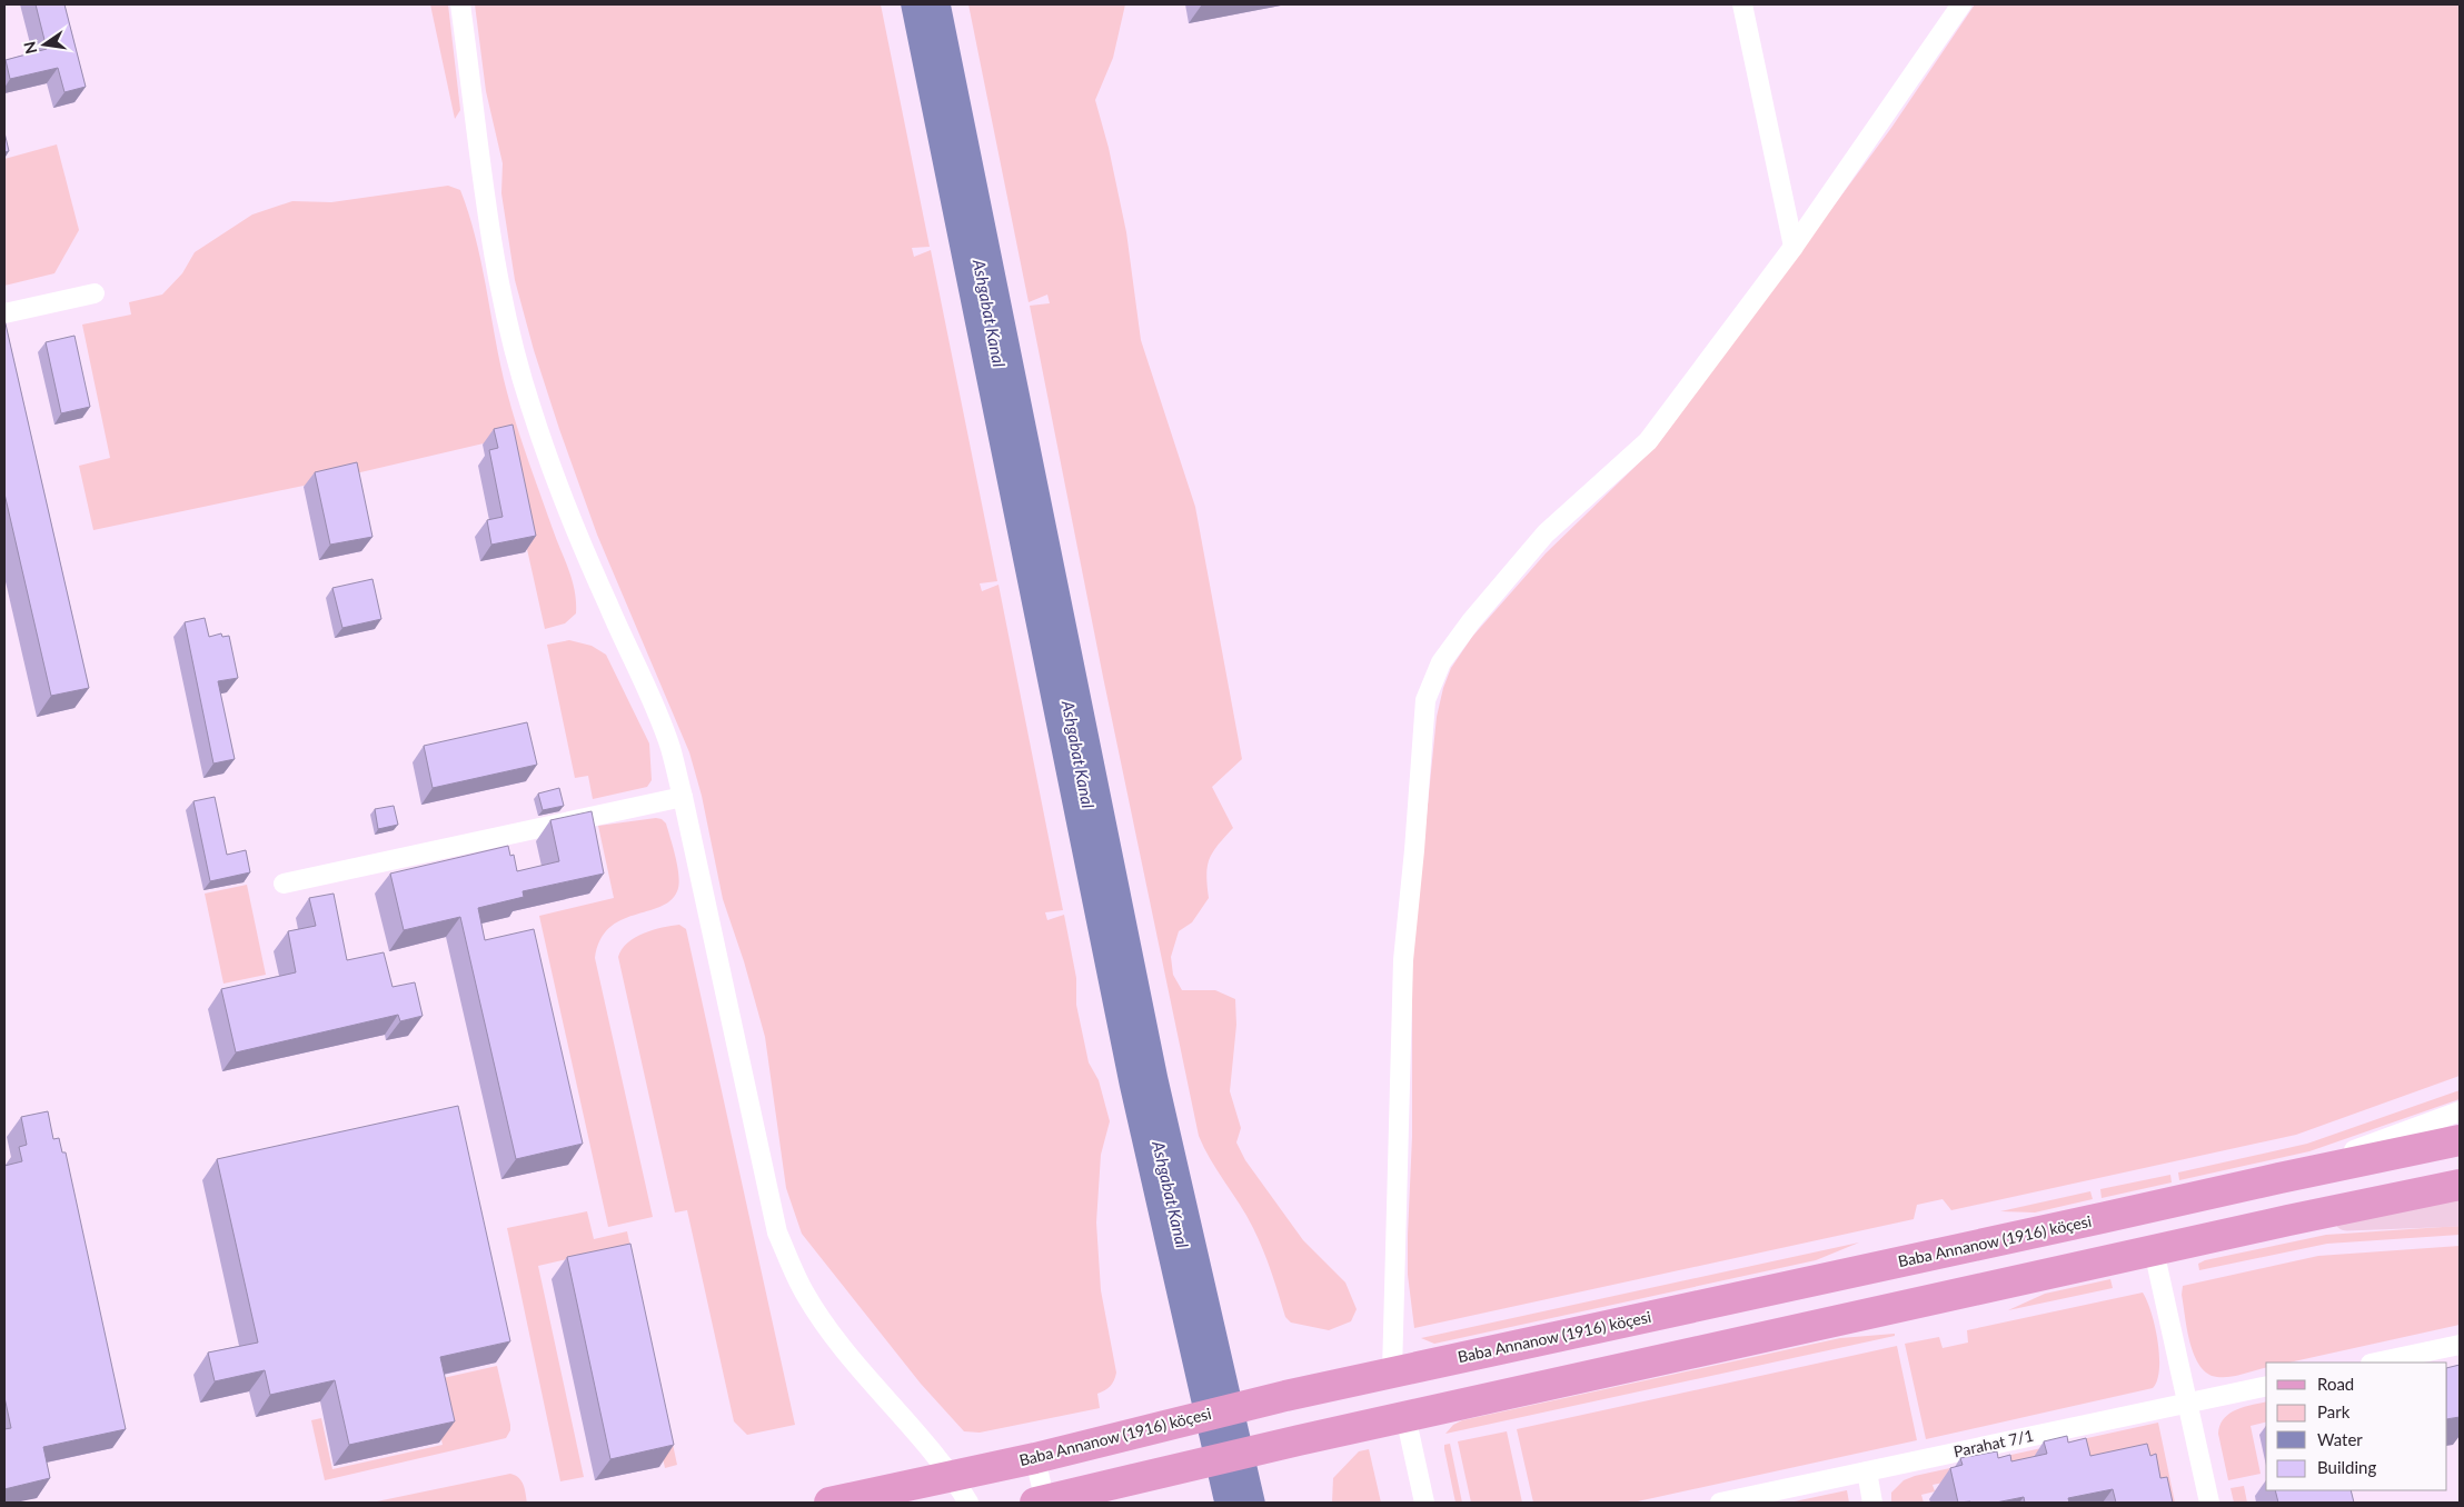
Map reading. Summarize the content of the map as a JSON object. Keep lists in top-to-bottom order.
{
  "streets": {
    "main road": ["Baba Annanow (1916) köçesi"],
    "street": ["Parahat 7/1"]
  },
  "water": ["Ashgabat Kanal"],
  "legend": [
    "Road",
    "Park",
    "Water",
    "Building"
  ],
  "north": "left"
}
